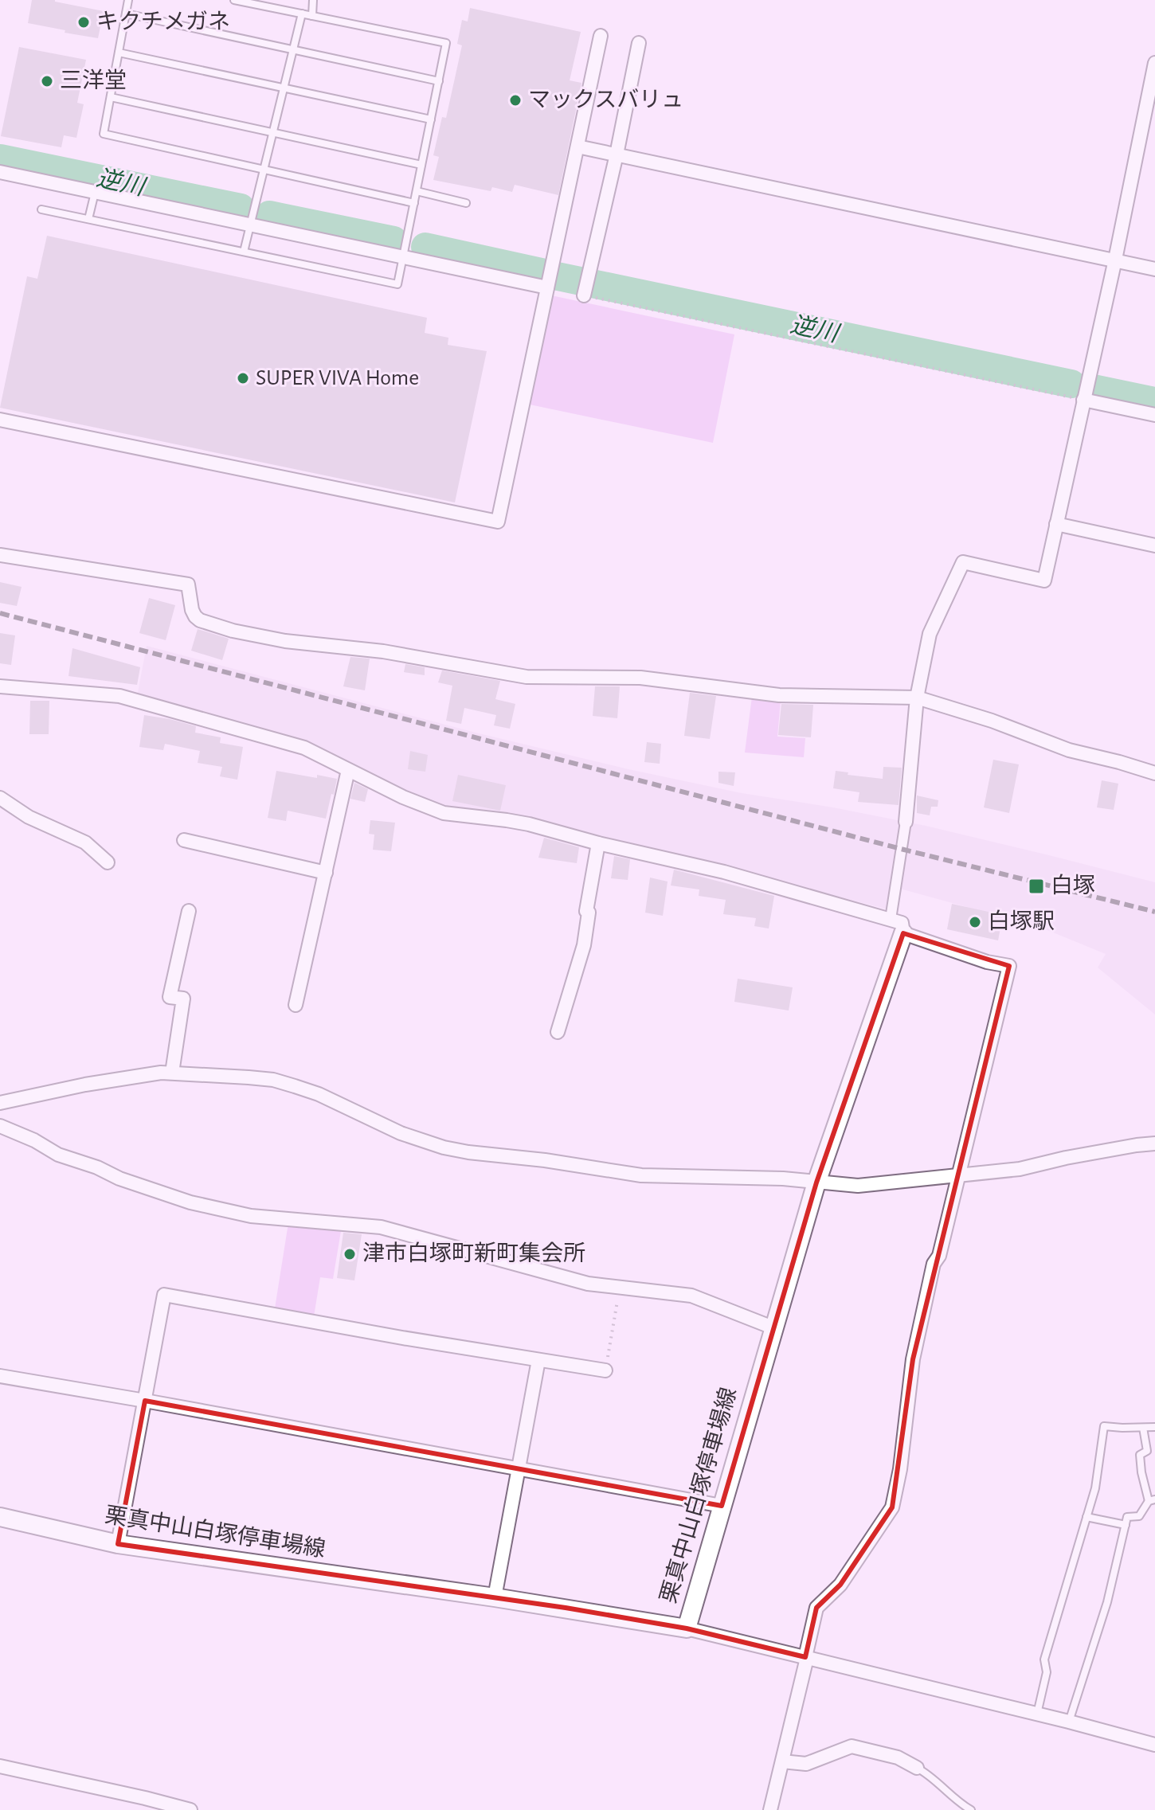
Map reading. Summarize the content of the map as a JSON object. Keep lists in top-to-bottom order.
{
  "streets": {
    "main road": ["栗真中山白塚停車場線"]
  },
  "water": ["逆川"],
  "places": {
    "other": [
      "キクチメガネ",
      "三洋堂",
      "マックスバリュ",
      "SUPER VIVA Home",
      "白塚駅",
      "津市白塚町新町集会所"
    ],
    "transit": ["白塚"]
  }
}
